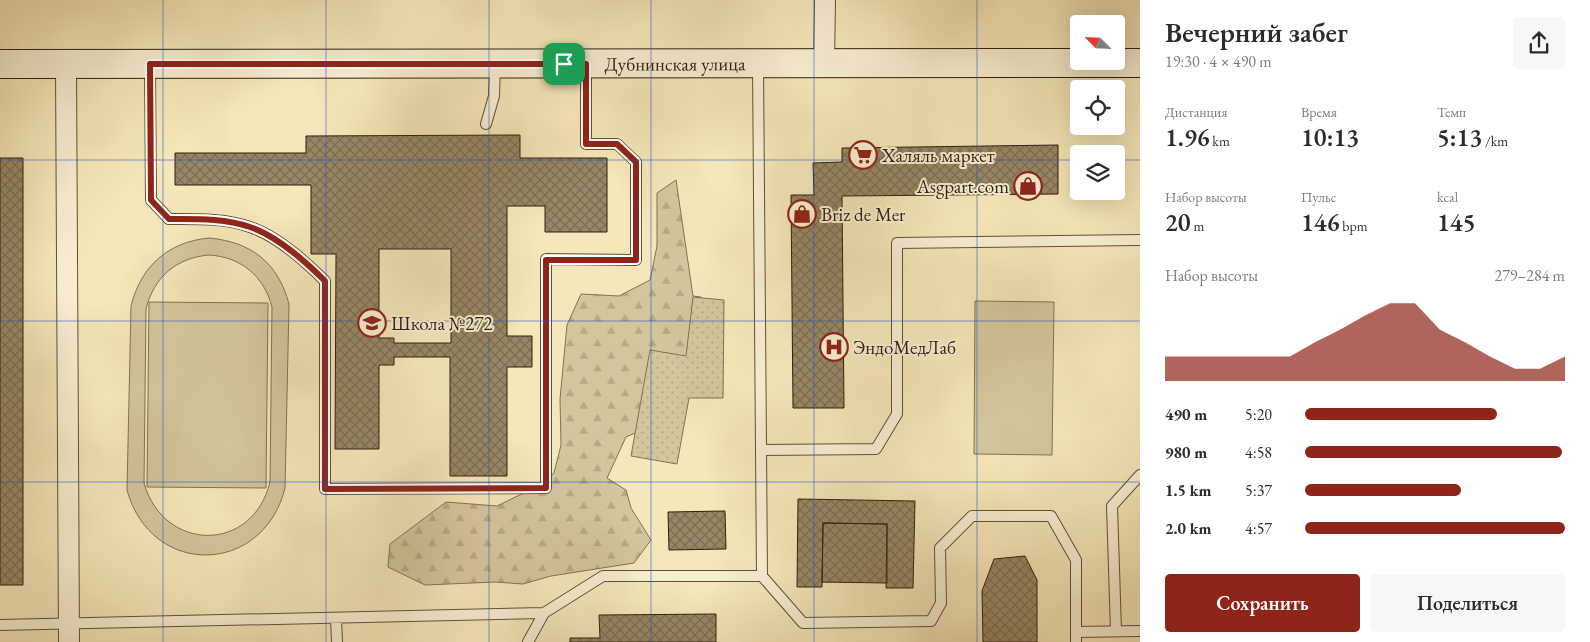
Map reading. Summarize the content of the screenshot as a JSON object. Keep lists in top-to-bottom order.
{
  "streets": {
    "main road": ["Дубнинская улица"]
  },
  "places": {
    "supermarket": ["Халяль маркет"],
    "shop": ["Asgpart.com", "Briz de Mer"],
    "school or university": ["Школа №272"],
    "hospital": ["ЭндоМедЛаб"]
  },
  "north": "top left",
  "page": {
    "heading": ["Вечерний забег", "19:30 · 4 × 490 m"],
    "stats": [
      ["Дистанция", "1.96 km"],
      ["Время", "10:13"],
      ["Темп", "5:13 /km"],
      ["Набор высоты", "20 m"],
      ["Пульс", "146 bpm"],
      ["kcal", "145"]
    ],
    "chart": ["Набор высоты", "279–284 m"],
    "list": [
      {
        "name": "490 m",
        "note": "5:20"
      },
      {
        "name": "980 m",
        "note": "4:58"
      },
      {
        "name": "1.5 km",
        "note": "5:37"
      },
      {
        "name": "2.0 km",
        "note": "4:57"
      }
    ],
    "buttons": ["Сохранить", "Поделиться"]
  }
}
